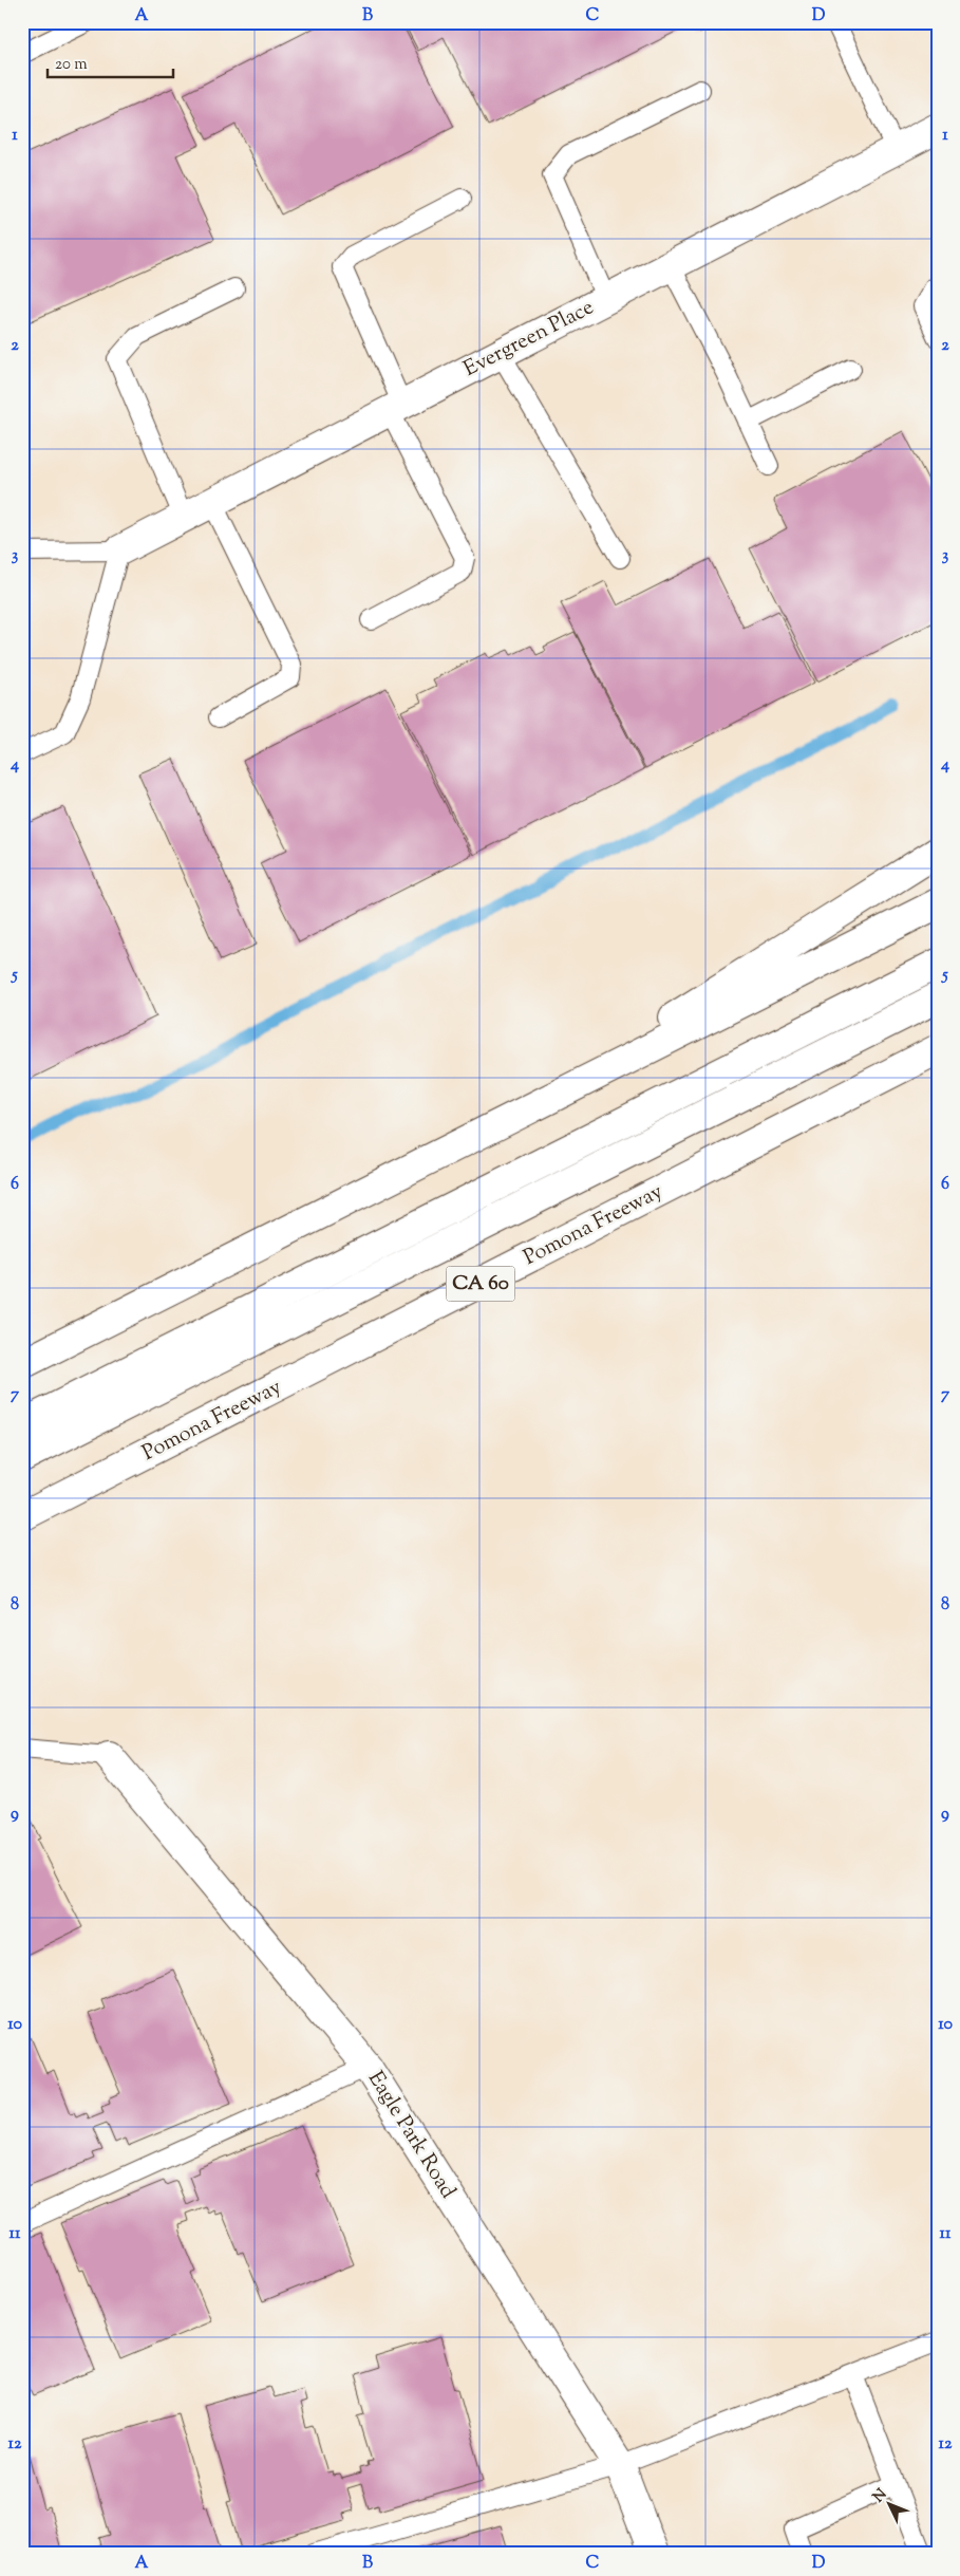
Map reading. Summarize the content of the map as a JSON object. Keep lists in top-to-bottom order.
{
  "streets": {
    "main road": [
      "Evergreen Place",
      "Pomona Freeway",
      "CA 60",
      "Eagle Park Road"
    ]
  },
  "scale_bar": "20 m",
  "north": "top left",
  "grid": {
    "columns": [
      "A",
      "B",
      "C",
      "D"
    ],
    "rows": [
      "1",
      "2",
      "3",
      "4",
      "5",
      "6",
      "7",
      "8",
      "9",
      "10",
      "11",
      "12"
    ]
  }
}
